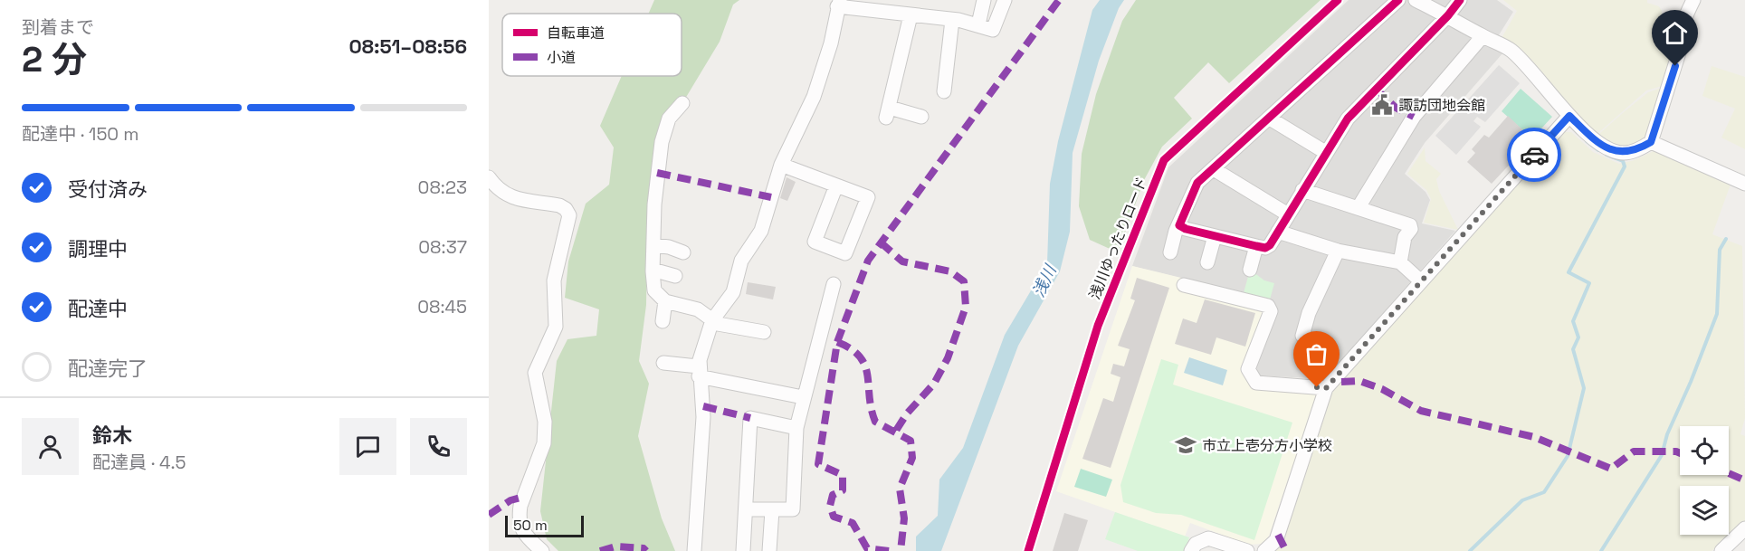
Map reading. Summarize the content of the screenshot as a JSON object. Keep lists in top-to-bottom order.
{
  "streets": {
    "cycle path": ["浅川ゆったりロード"]
  },
  "water": ["浅川"],
  "places": {
    "public building": ["諏訪団地会館"],
    "school or university": ["市立上壱分方小学校"]
  },
  "legend": ["自転車道", "小道"],
  "scale_bar": "50 m",
  "page": {
    "heading": ["2 分", "到着まで", "08:51–08:56"],
    "panel": ["鈴木", "配達員 · 4.5"],
    "bar": "配達中 · 150 m",
    "list": [
      ["受付済み", "08:23"],
      ["調理中", "08:37"],
      ["配達中", "08:45"],
      "配達完了"
    ],
    "scale": "50 m"
  }
}
